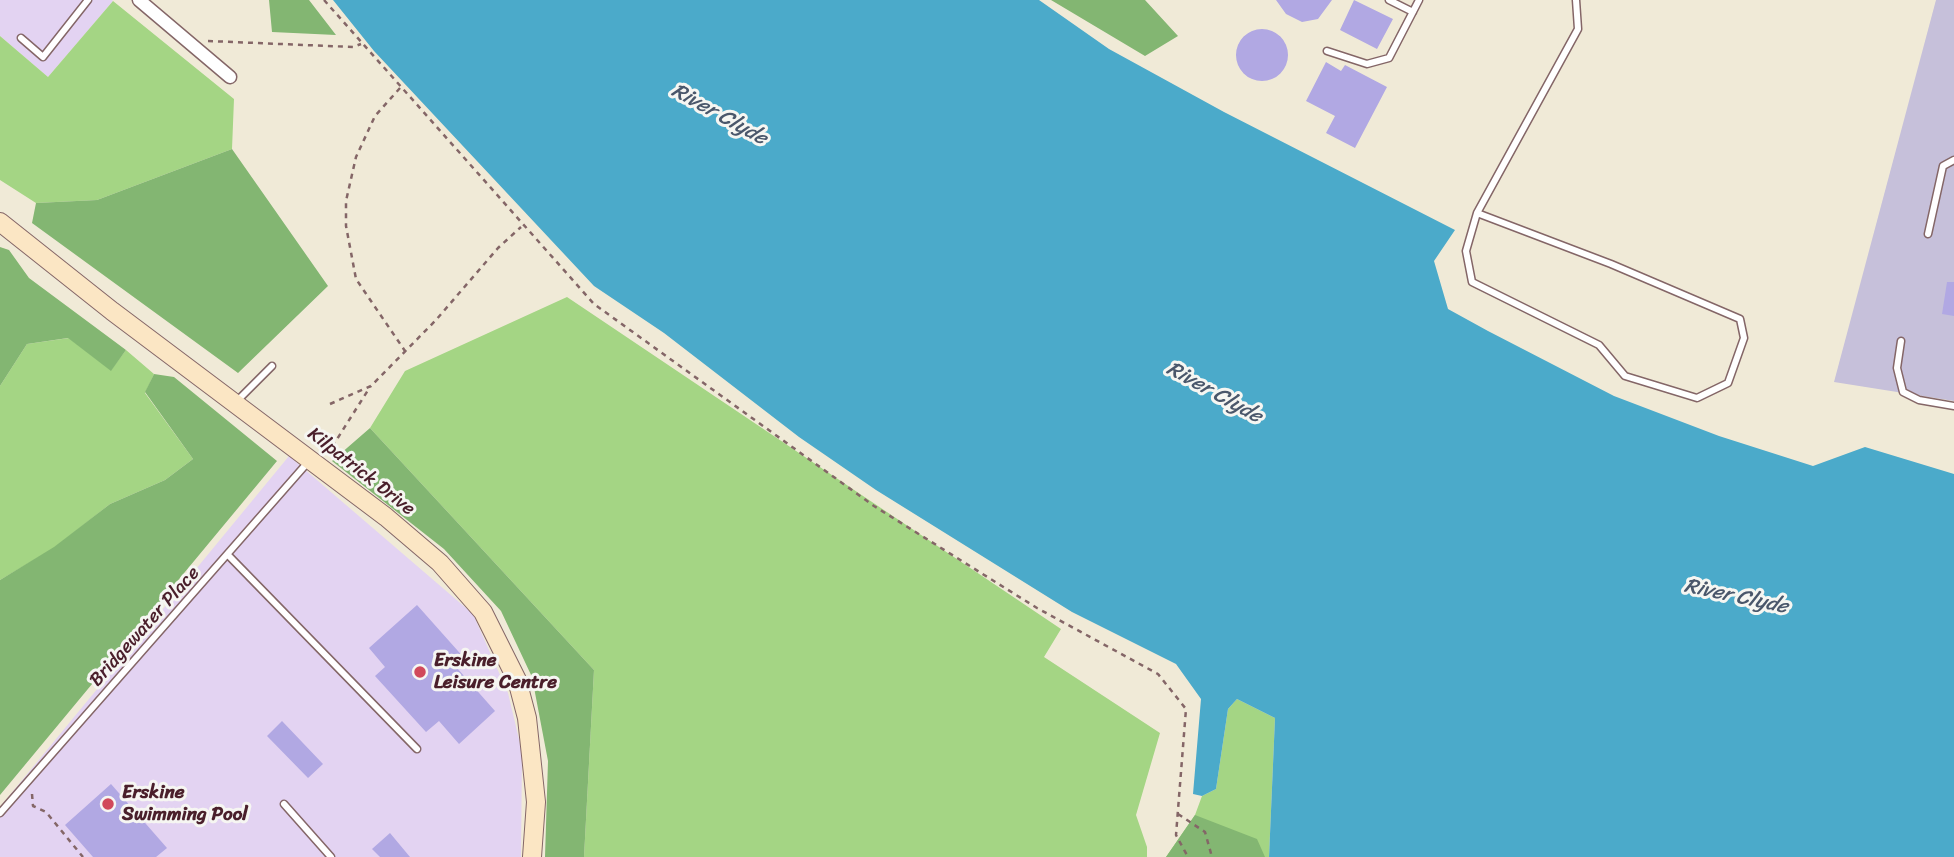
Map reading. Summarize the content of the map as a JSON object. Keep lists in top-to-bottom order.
{
  "streets": {
    "street": ["Kilpatrick Drive"],
    "lane": ["Bridgewater Place"]
  },
  "crossings": [
    ["Kilpatrick Drive", "Bridgewater Place"]
  ],
  "water": ["River Clyde"],
  "places": ["Erskine Leisure Centre", "Erskine Swimming Pool"]
}
